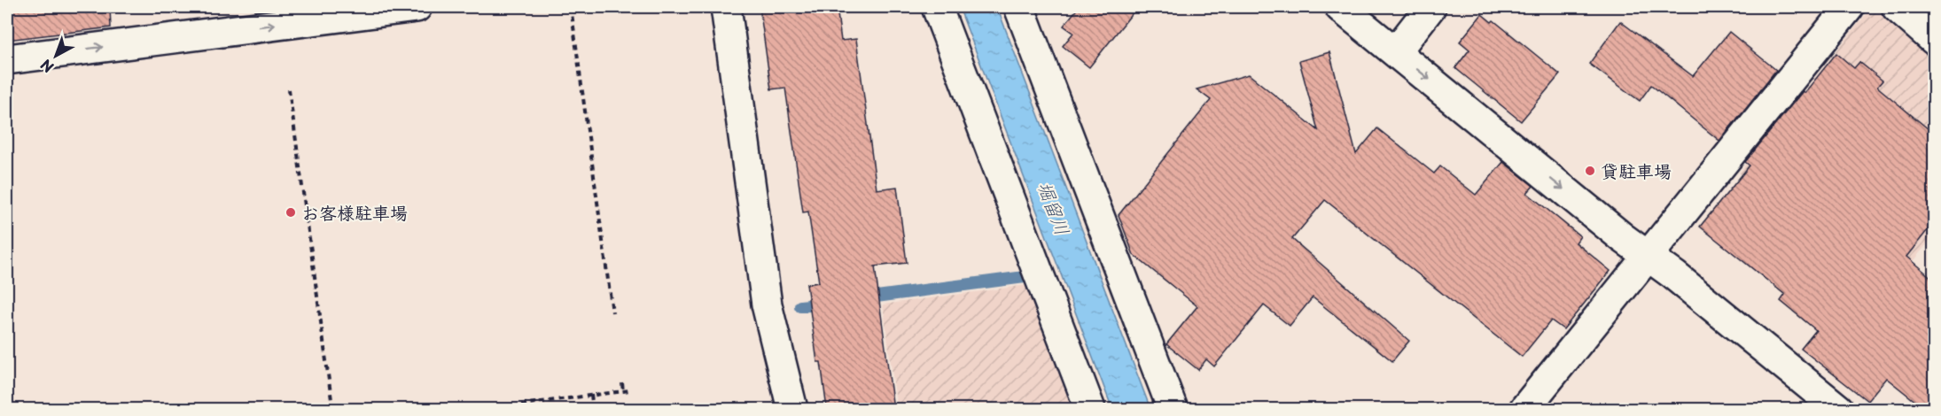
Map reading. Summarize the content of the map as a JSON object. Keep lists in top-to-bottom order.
{
  "water": ["堀留川"],
  "places": ["貸駐車場", "お客様駐車場"],
  "north": "bottom left"
}
